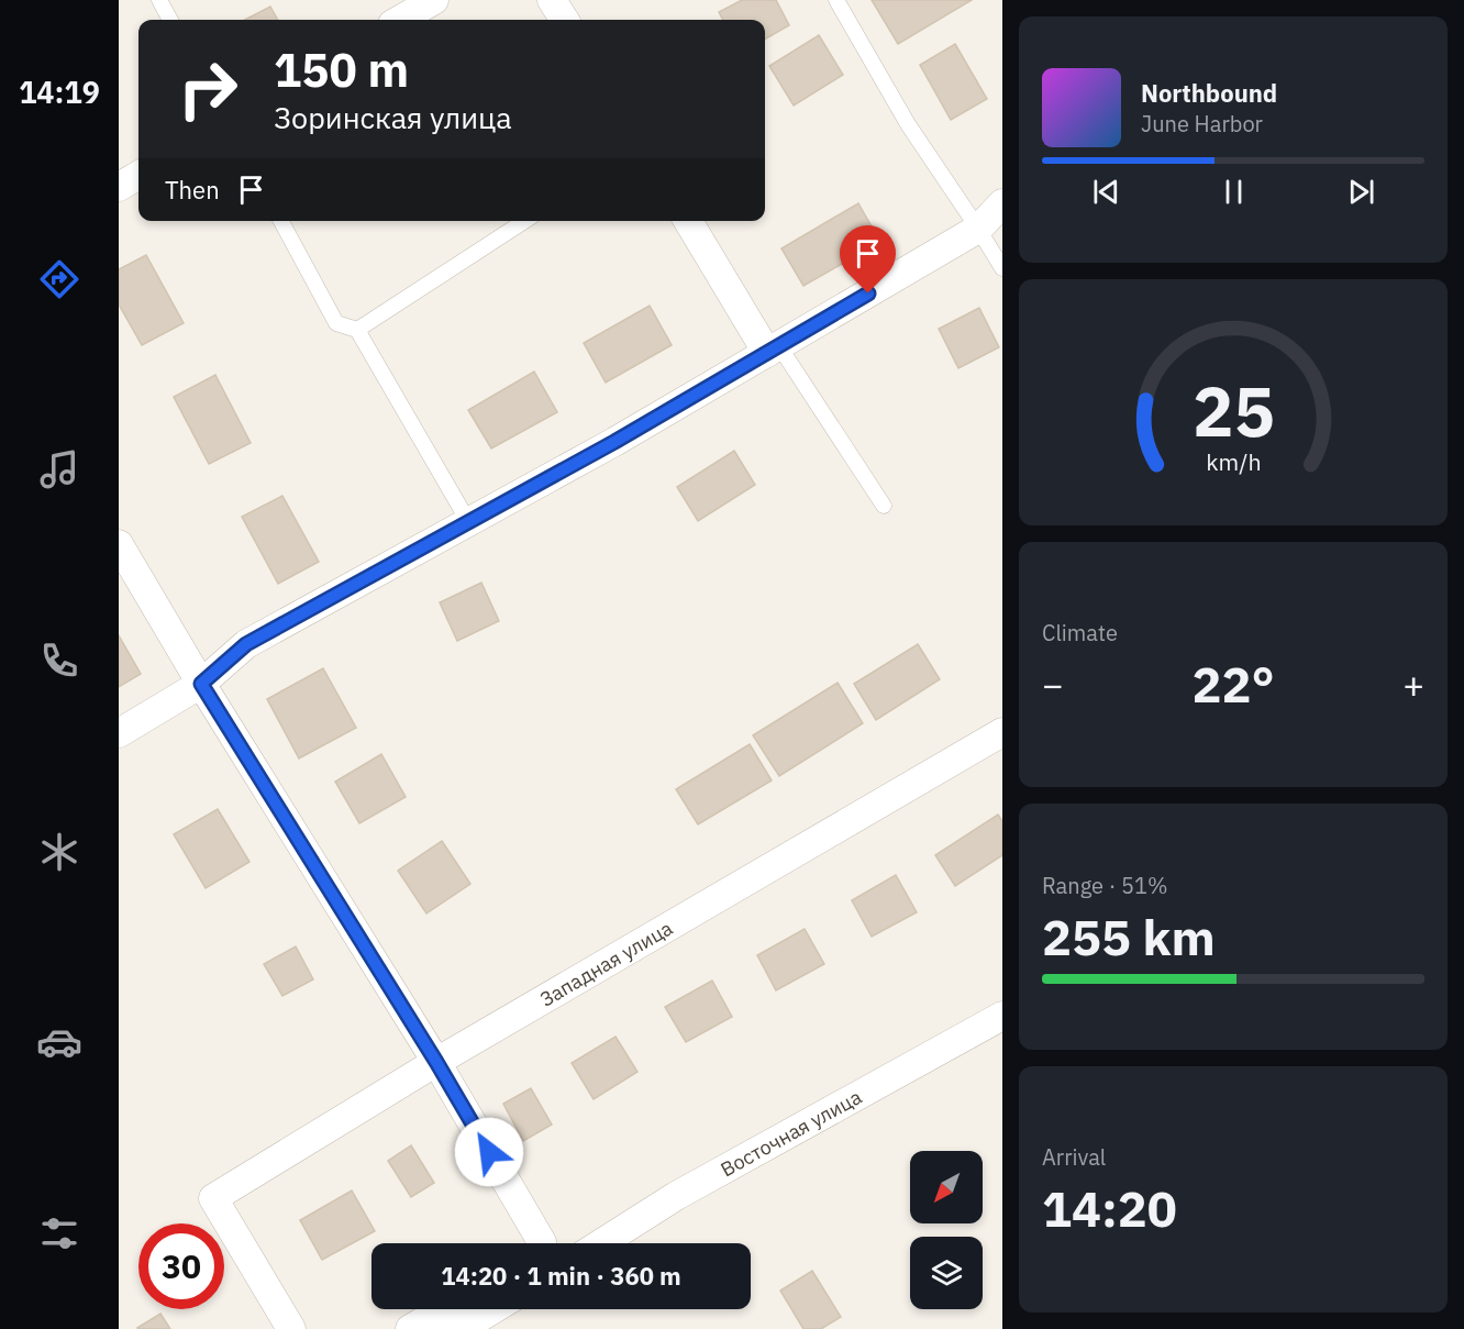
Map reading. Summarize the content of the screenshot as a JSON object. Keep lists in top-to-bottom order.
{
  "streets": {
    "street": ["Западная улица", "Восточная улица"]
  },
  "north": "bottom left",
  "page": {
    "tabs": "14:19",
    "turn": ["150 m", "Зоринская улица"],
    "song": ["Northbound", "June Harbor"],
    "then": "Then",
    "tile": [
      "Climate",
      ["Range · 51%", "255 km"],
      ["Arrival", "14:20"]
    ],
    "heat": ["−", "22°", "+"],
    "limit": "30",
    "trip": "14:20 · 1 min · 360 m",
    "gauge": ["25", "km/h"]
  }
}
